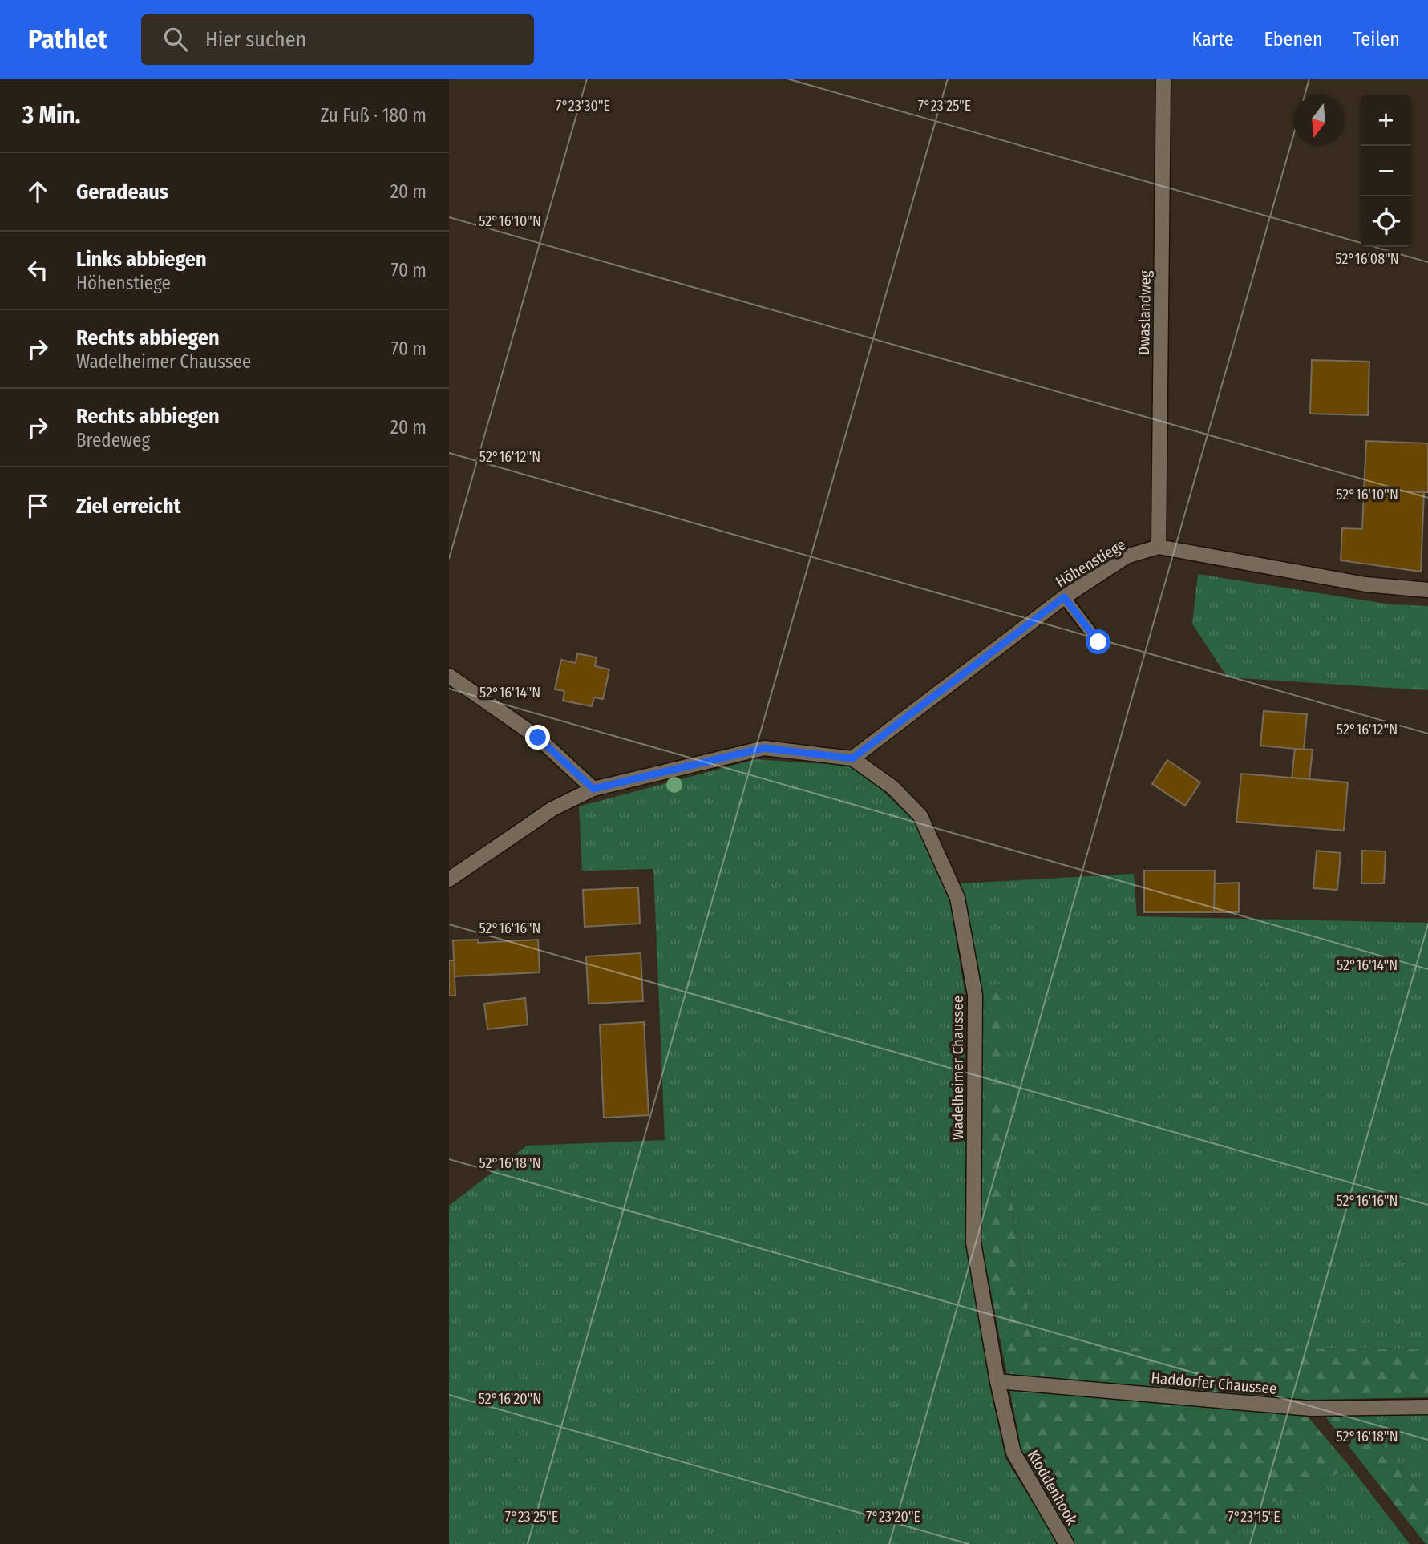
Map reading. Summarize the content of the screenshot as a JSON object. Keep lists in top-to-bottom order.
{
  "streets": {
    "street": [
      "Dwaslandweg",
      "Höhenstiege",
      "Wadelheimer Chaussee",
      "Haddorfer Chaussee",
      "Kloddenhook"
    ]
  },
  "crossings": [
    ["Dwaslandweg", "Höhenstiege"],
    ["Höhenstiege", "Wadelheimer Chaussee"],
    ["Wadelheimer Chaussee", "Haddorfer Chaussee"],
    ["Wadelheimer Chaussee", "Kloddenhook"],
    ["Haddorfer Chaussee", "Kloddenhook"]
  ],
  "north": "bottom",
  "page": {
    "header": "Pathlet",
    "search": "Hier suchen",
    "nav": ["Karte", "Ebenen", "Teilen"],
    "heading": ["3 Min.", "Zu Fuß · 180 m"],
    "map_buttons": ["+", "−"],
    "list": [
      ["Geradeaus", "20 m"],
      ["Links abbiegen", "Höhenstiege", "70 m"],
      ["Rechts abbiegen", "Wadelheimer Chaussee", "70 m"],
      ["Rechts abbiegen", "Bredeweg", "20 m"],
      "Ziel erreicht"
    ]
  },
  "coordinates": [
    "7°23'30\"E",
    "7°23'25\"E",
    "52°16'10\"N",
    "52°16'08\"N",
    "52°16'12\"N",
    "52°16'14\"N",
    "52°16'16\"N",
    "52°16'18\"N",
    "52°16'20\"N",
    "7°23'20\"E",
    "7°23'15\"E"
  ]
}
